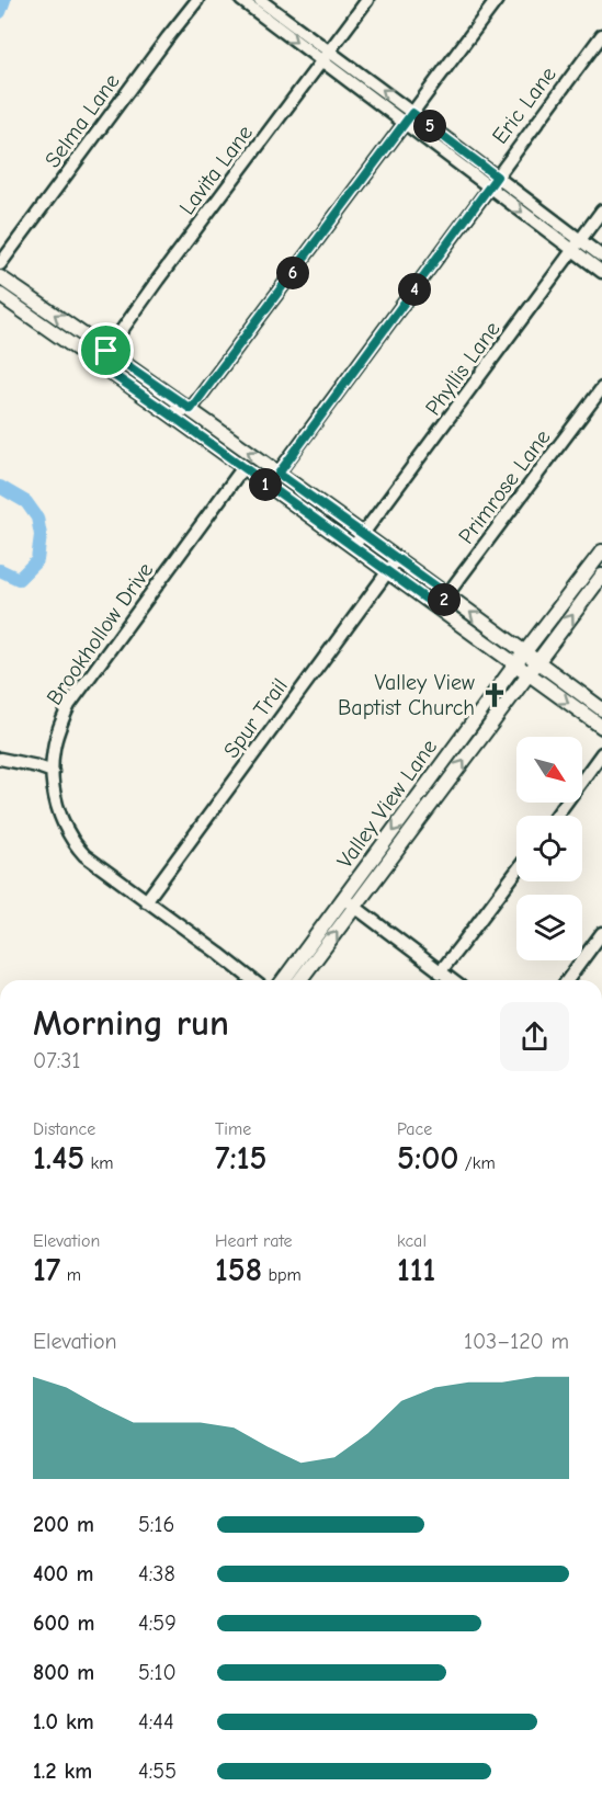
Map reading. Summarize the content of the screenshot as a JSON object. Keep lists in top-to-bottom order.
{
  "streets": {
    "main road": ["Valley View Lane"],
    "street": [
      "Eric Lane",
      "Selma Lane",
      "Lavita Lane",
      "Phyllis Lane",
      "Primrose Lane",
      "Brookhollow Drive",
      "Spur Trail"
    ]
  },
  "crossings": [
    ["Brookhollow Drive", "Spur Trail"]
  ],
  "places": {
    "church": ["Valley View Baptist Church"]
  },
  "north": "bottom right",
  "page": {
    "pins": [
      "5",
      "6",
      "4",
      "1",
      "2"
    ],
    "heading": ["Morning run", "07:31"],
    "stats": [
      ["Distance", "1.45 km"],
      ["Time", "7:15"],
      ["Pace", "5:00 /km"],
      ["Elevation", "17 m"],
      ["Heart rate", "158 bpm"],
      ["kcal", "111"]
    ],
    "chart": ["Elevation", "103–120 m"],
    "list": [
      {
        "name": "200 m",
        "note": "5:16"
      },
      {
        "name": "400 m",
        "note": "4:38"
      },
      {
        "name": "600 m",
        "note": "4:59"
      },
      {
        "name": "800 m",
        "note": "5:10"
      },
      {
        "name": "1.0 km",
        "note": "4:44"
      },
      {
        "name": "1.2 km",
        "note": "4:55"
      }
    ]
  }
}
